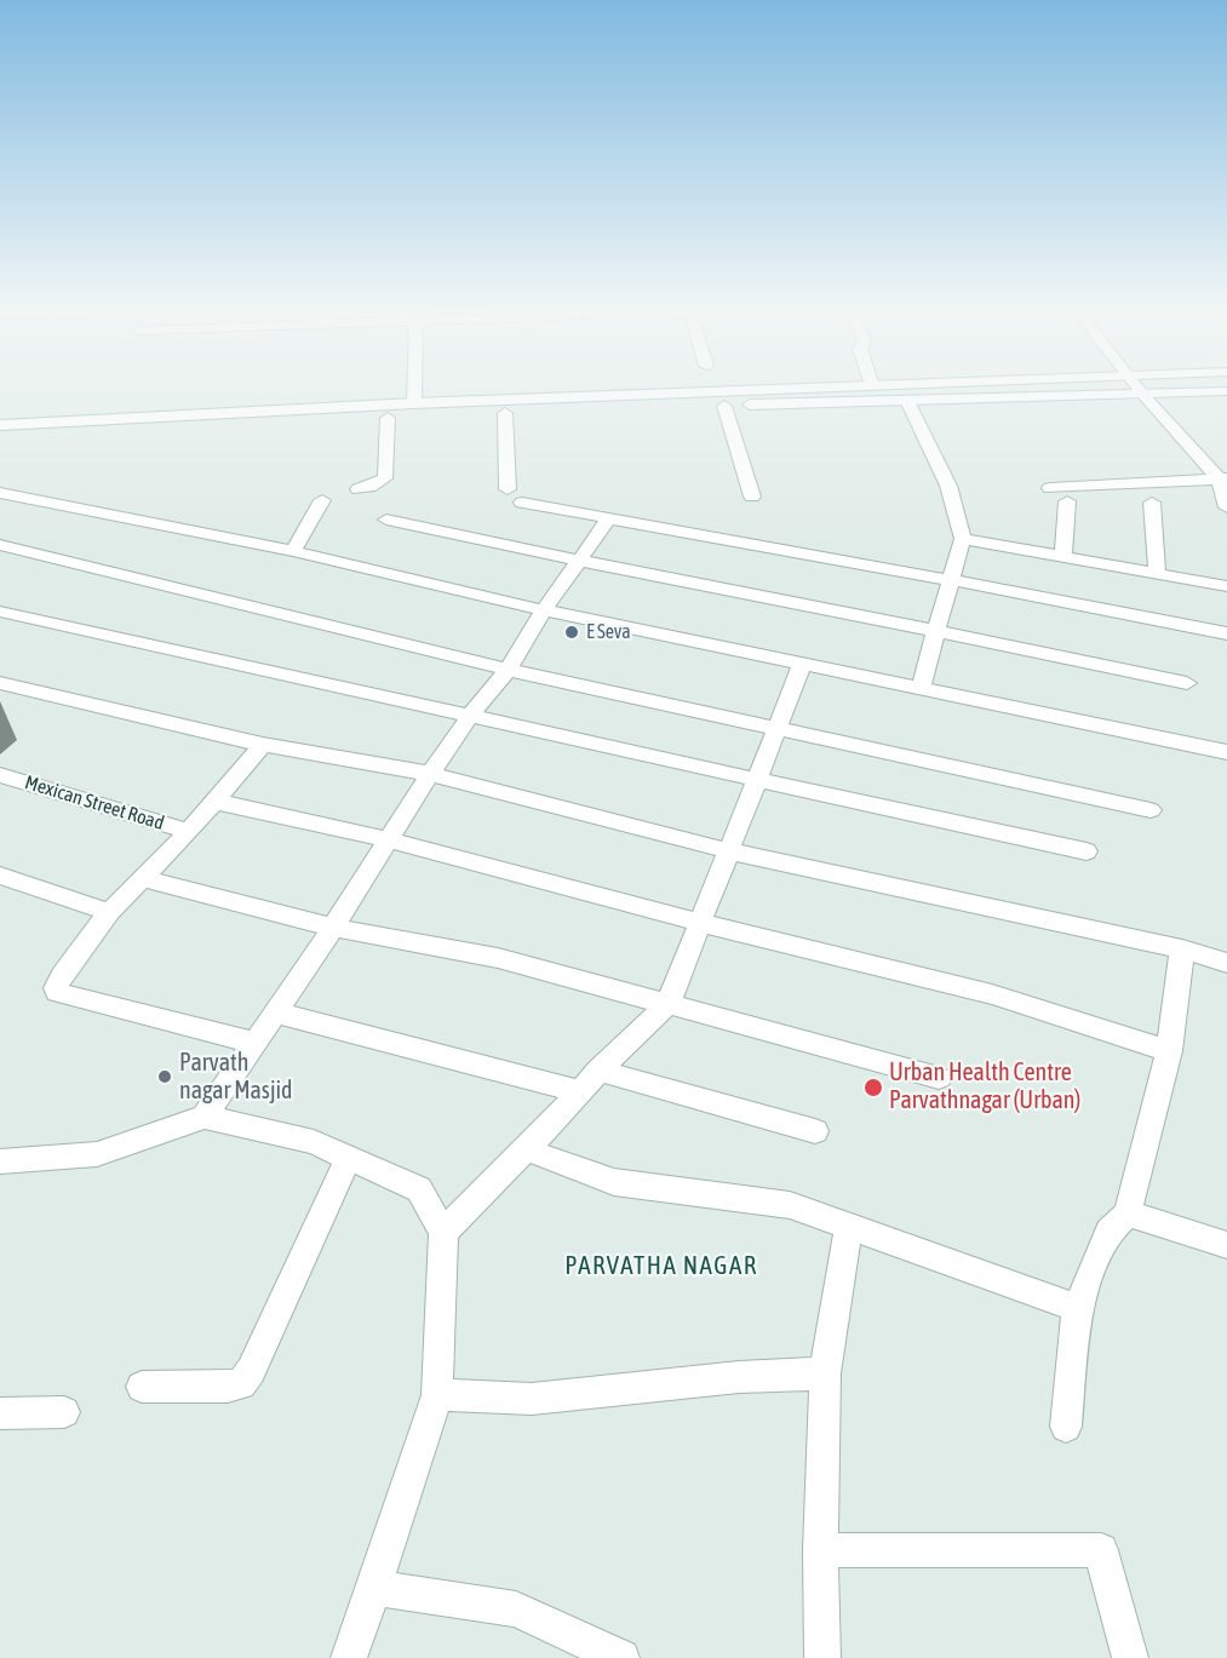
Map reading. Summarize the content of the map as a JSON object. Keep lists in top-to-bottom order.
{
  "streets": {
    "street": ["Mexican Street Road"]
  },
  "districts": ["PARVATHA NAGAR"],
  "places": ["E Seva", "Parvath nagar Masjid", "Urban Health Centre Parvathnagar (Urban)"]
}
